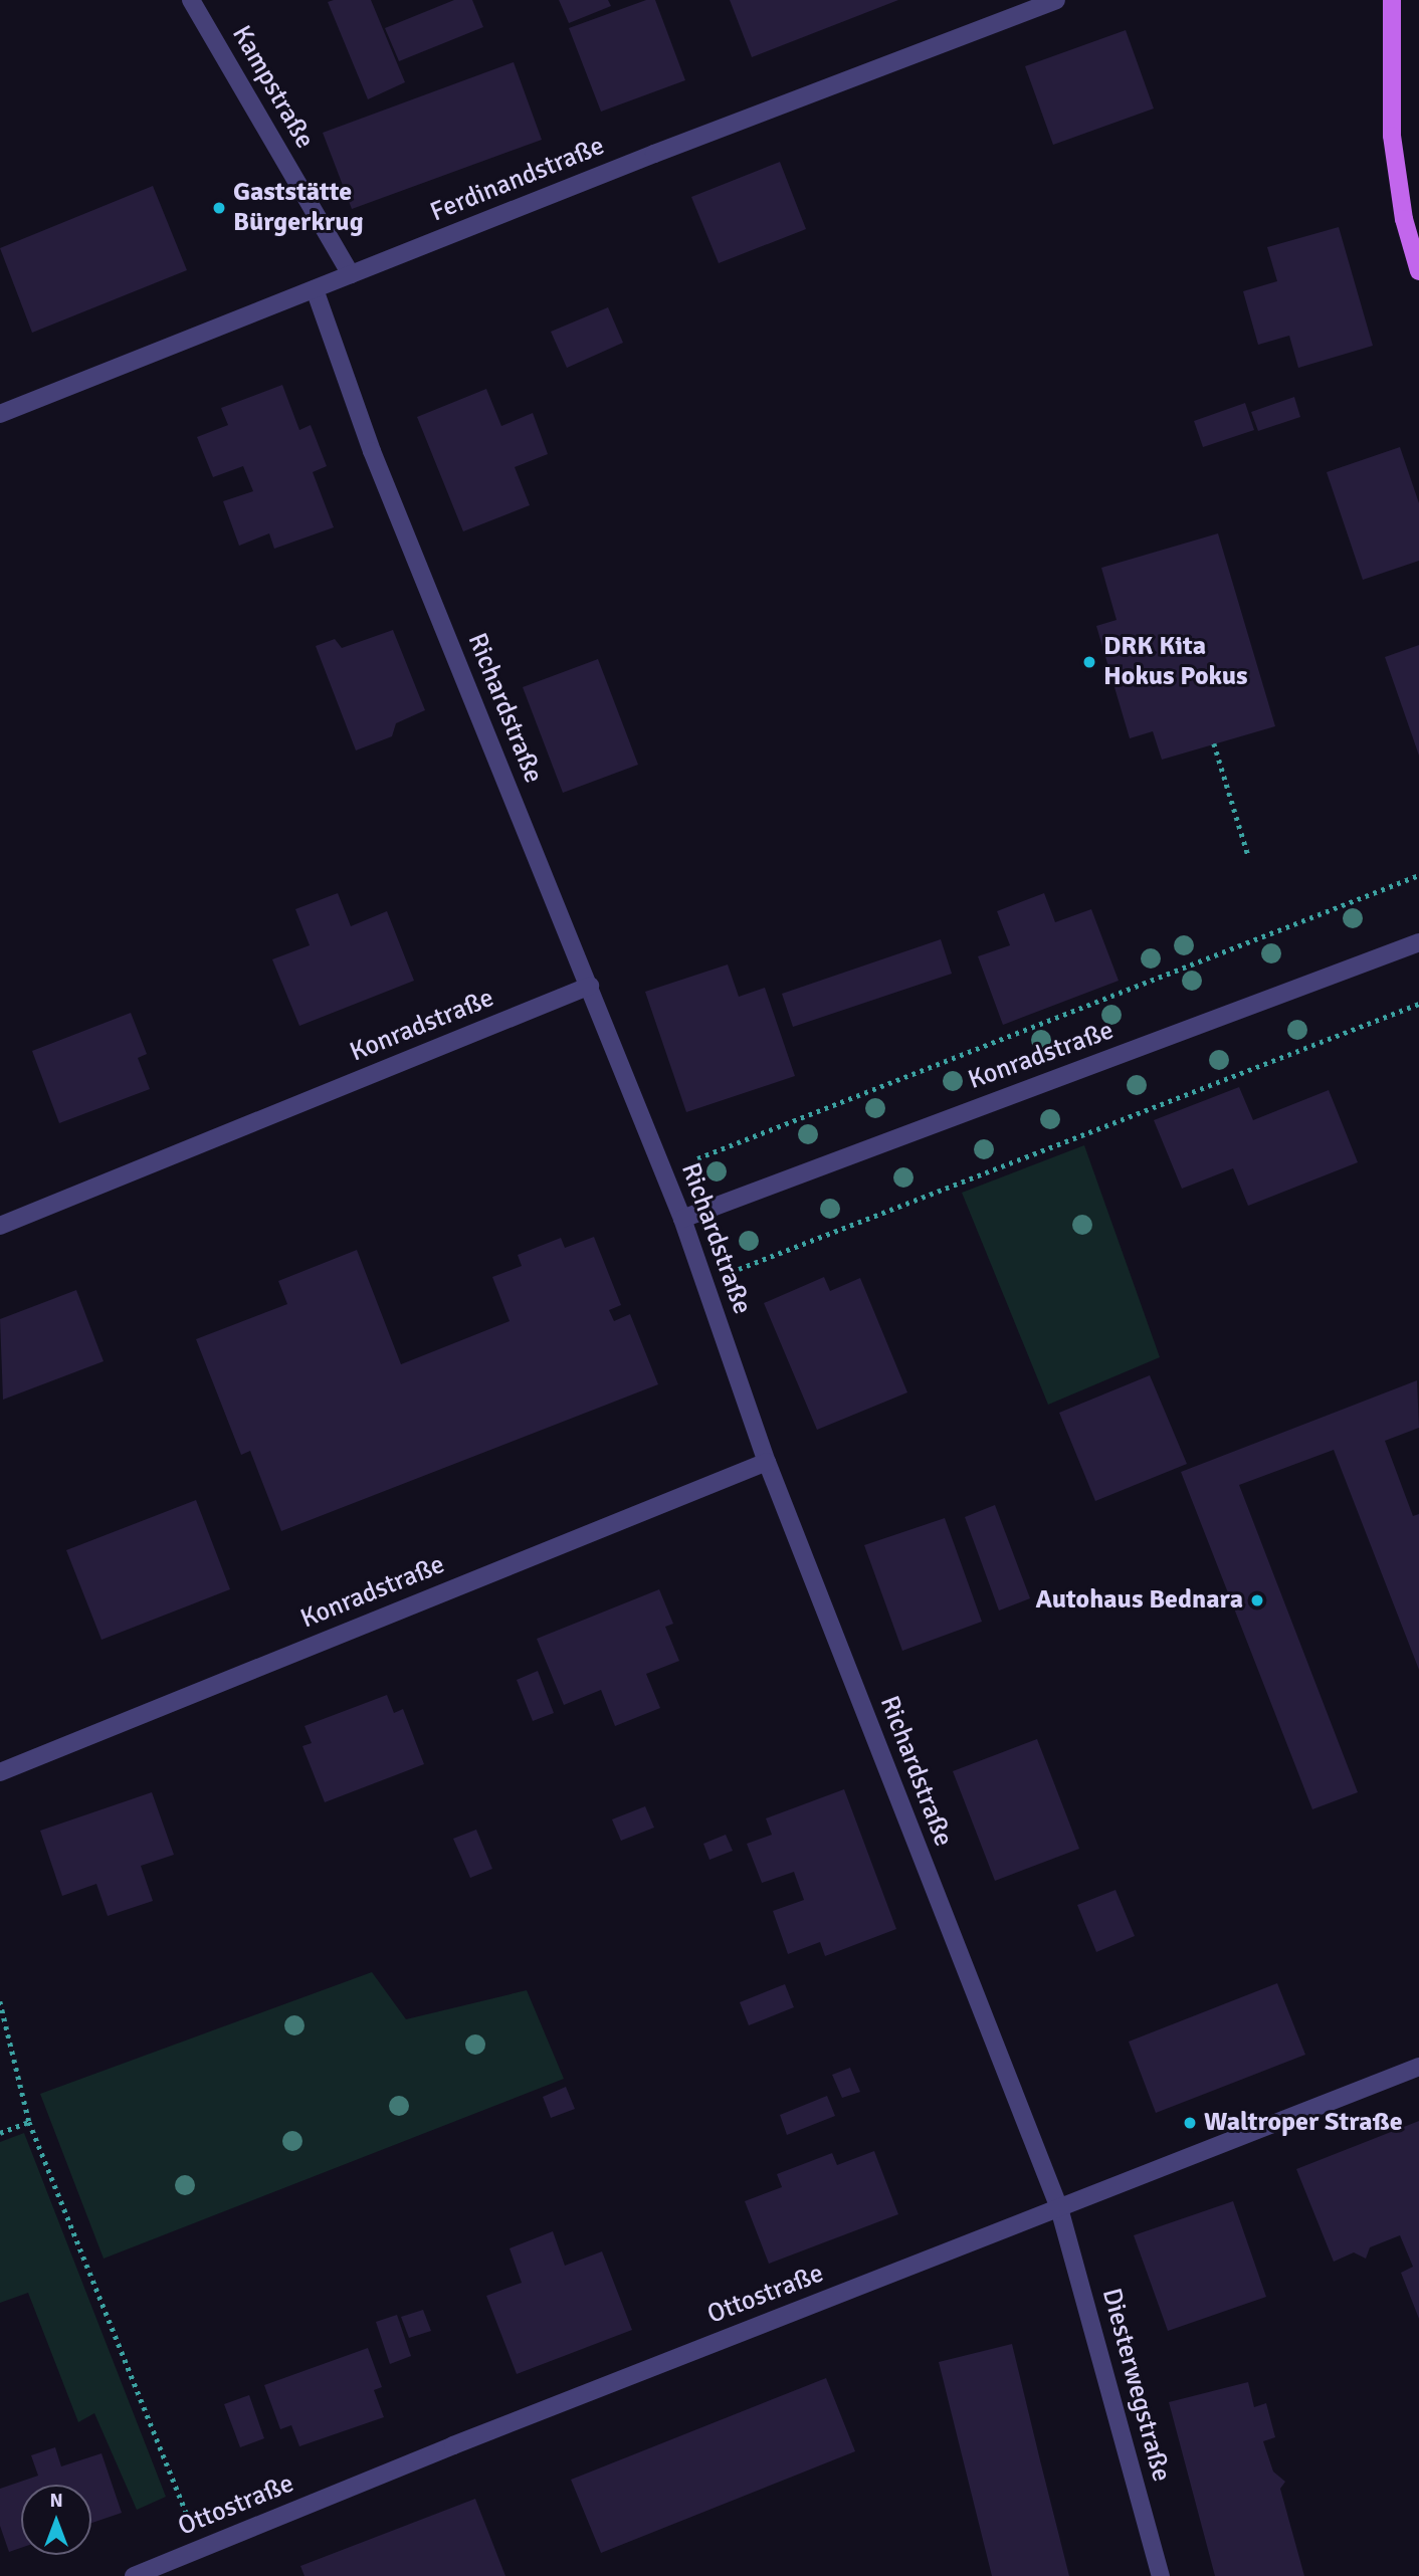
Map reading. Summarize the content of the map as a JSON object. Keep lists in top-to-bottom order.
{
  "streets": {
    "street": [
      "Kampstraße",
      "Ferdinandstraße",
      "Richardstraße",
      "Konradstraße",
      "Ottostraße",
      "Diesterwegstraße"
    ]
  },
  "crossings": [
    ["Kampstraße", "Ferdinandstraße"],
    ["Ferdinandstraße", "Richardstraße"],
    ["Richardstraße", "Konradstraße"],
    ["Richardstraße", "Ottostraße"],
    ["Richardstraße", "Diesterwegstraße"],
    ["Ottostraße", "Diesterwegstraße"]
  ],
  "places": [
    "Gaststätte Bürgerkrug",
    "DRK Kita Hokus Pokus",
    "Autohaus Bednara",
    "Waltroper Straße"
  ],
  "north": "top"
}
